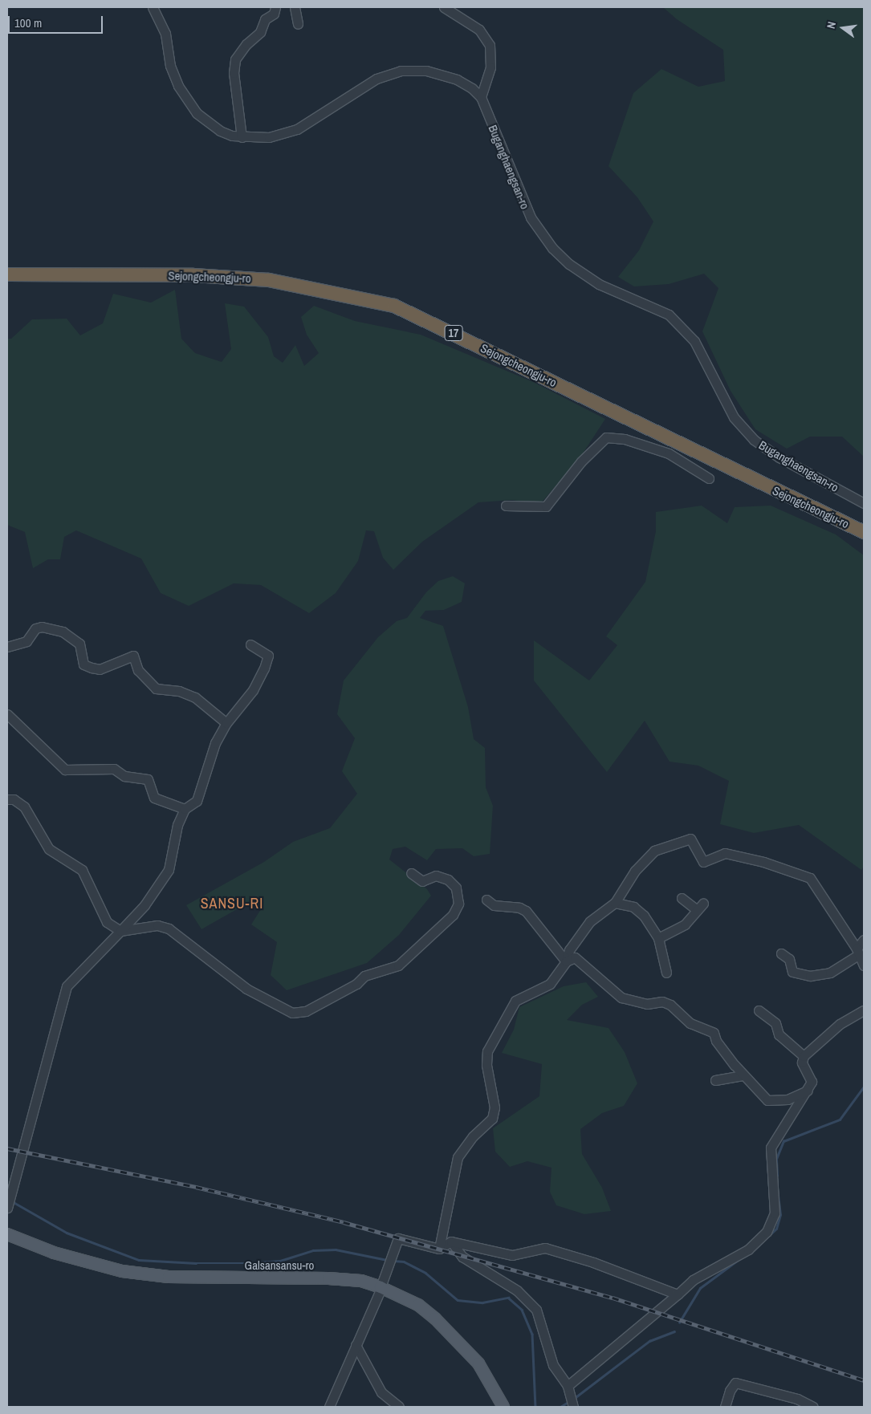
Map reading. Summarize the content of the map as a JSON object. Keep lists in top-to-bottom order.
{
  "streets": {
    "highway": ["Sejongcheongju-ro", "17"],
    "main road": ["Galsansansu-ro"],
    "street": ["Buganghaengsan-ro"]
  },
  "districts": ["SANSU-RI"],
  "scale_bar": "100 m",
  "north": "left"
}
